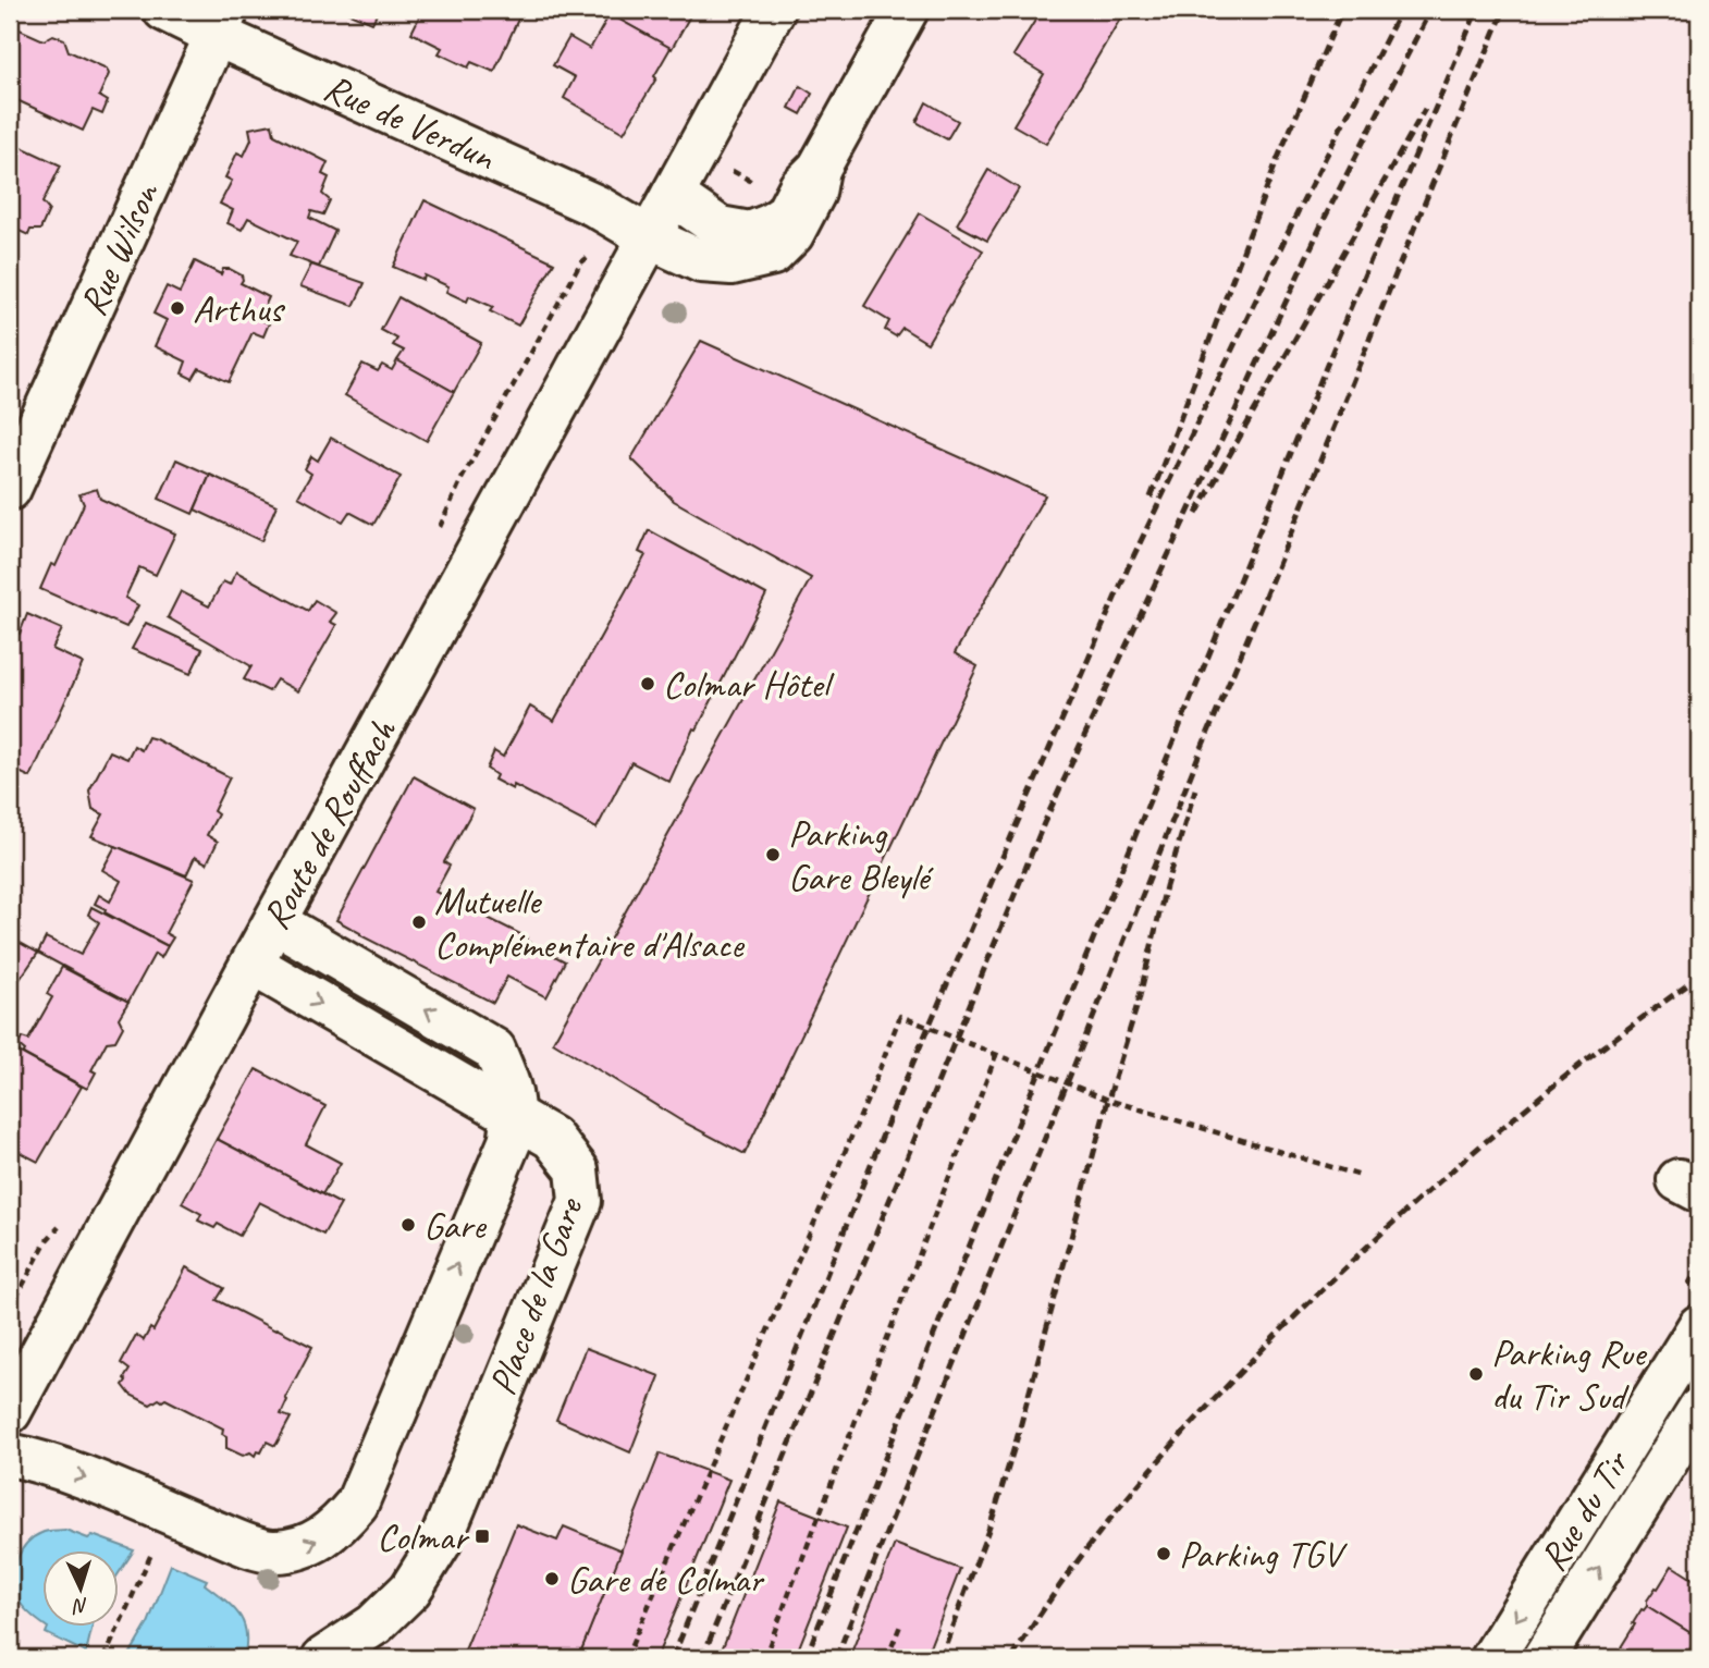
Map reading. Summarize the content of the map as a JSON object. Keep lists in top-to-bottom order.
{
  "streets": {
    "street": [
      "Rue de Verdun",
      "Rue Wilson",
      "Route de Rouffach",
      "Place de la Gare",
      "Rue du Tir"
    ]
  },
  "crossings": [
    ["Rue de Verdun", "Rue Wilson"],
    ["Rue de Verdun", "Route de Rouffach"],
    ["Route de Rouffach", "Place de la Gare"]
  ],
  "places": {
    "other": [
      "Arthus",
      "Colmar Hôtel",
      "Parking Gare Bleylé",
      "Mutuelle Complémentaire d'Alsace",
      "Gare",
      "Parking Rue du Tir Sud",
      "Parking TGV",
      "Gare de Colmar"
    ],
    "transit": ["Colmar"]
  },
  "north": "bottom"
}
